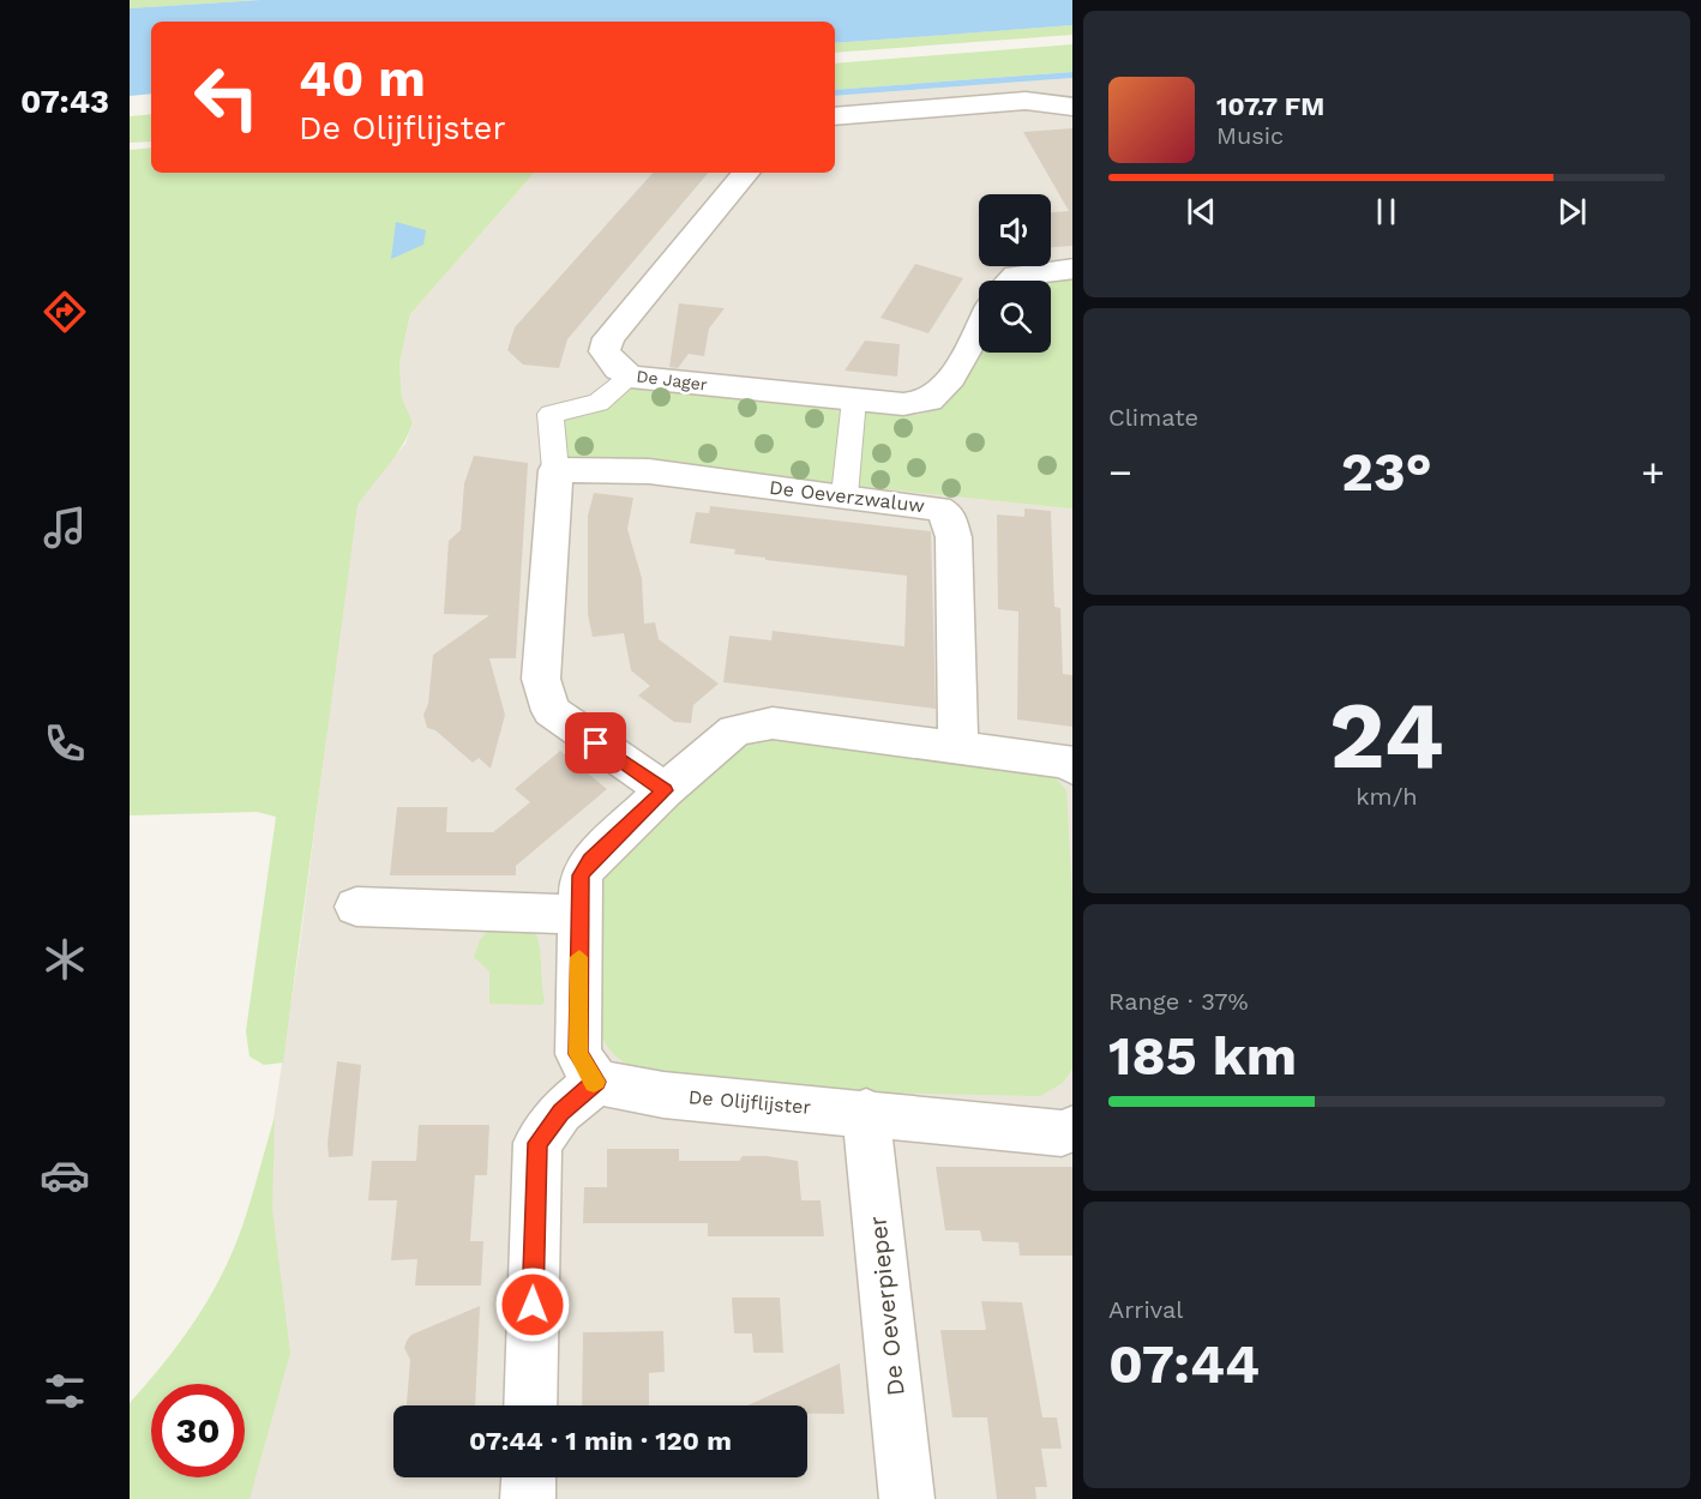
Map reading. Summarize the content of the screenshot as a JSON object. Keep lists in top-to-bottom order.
{
  "streets": {
    "street": [
      "De Jager",
      "De Oeverzwaluw",
      "De Olijflijster",
      "De Oeverpieper"
    ]
  },
  "crossings": [
    ["De Olijflijster", "De Oeverpieper"]
  ],
  "page": {
    "tabs": "07:43",
    "turn": ["40 m", "De Olijflijster"],
    "song": ["107.7 FM", "Music"],
    "tile": [
      "Climate",
      ["24", "km/h"],
      ["Range · 37%", "185 km"],
      ["Arrival", "07:44"]
    ],
    "heat": ["−", "23°", "+"],
    "limit": "30",
    "trip": "07:44 · 1 min · 120 m"
  }
}
